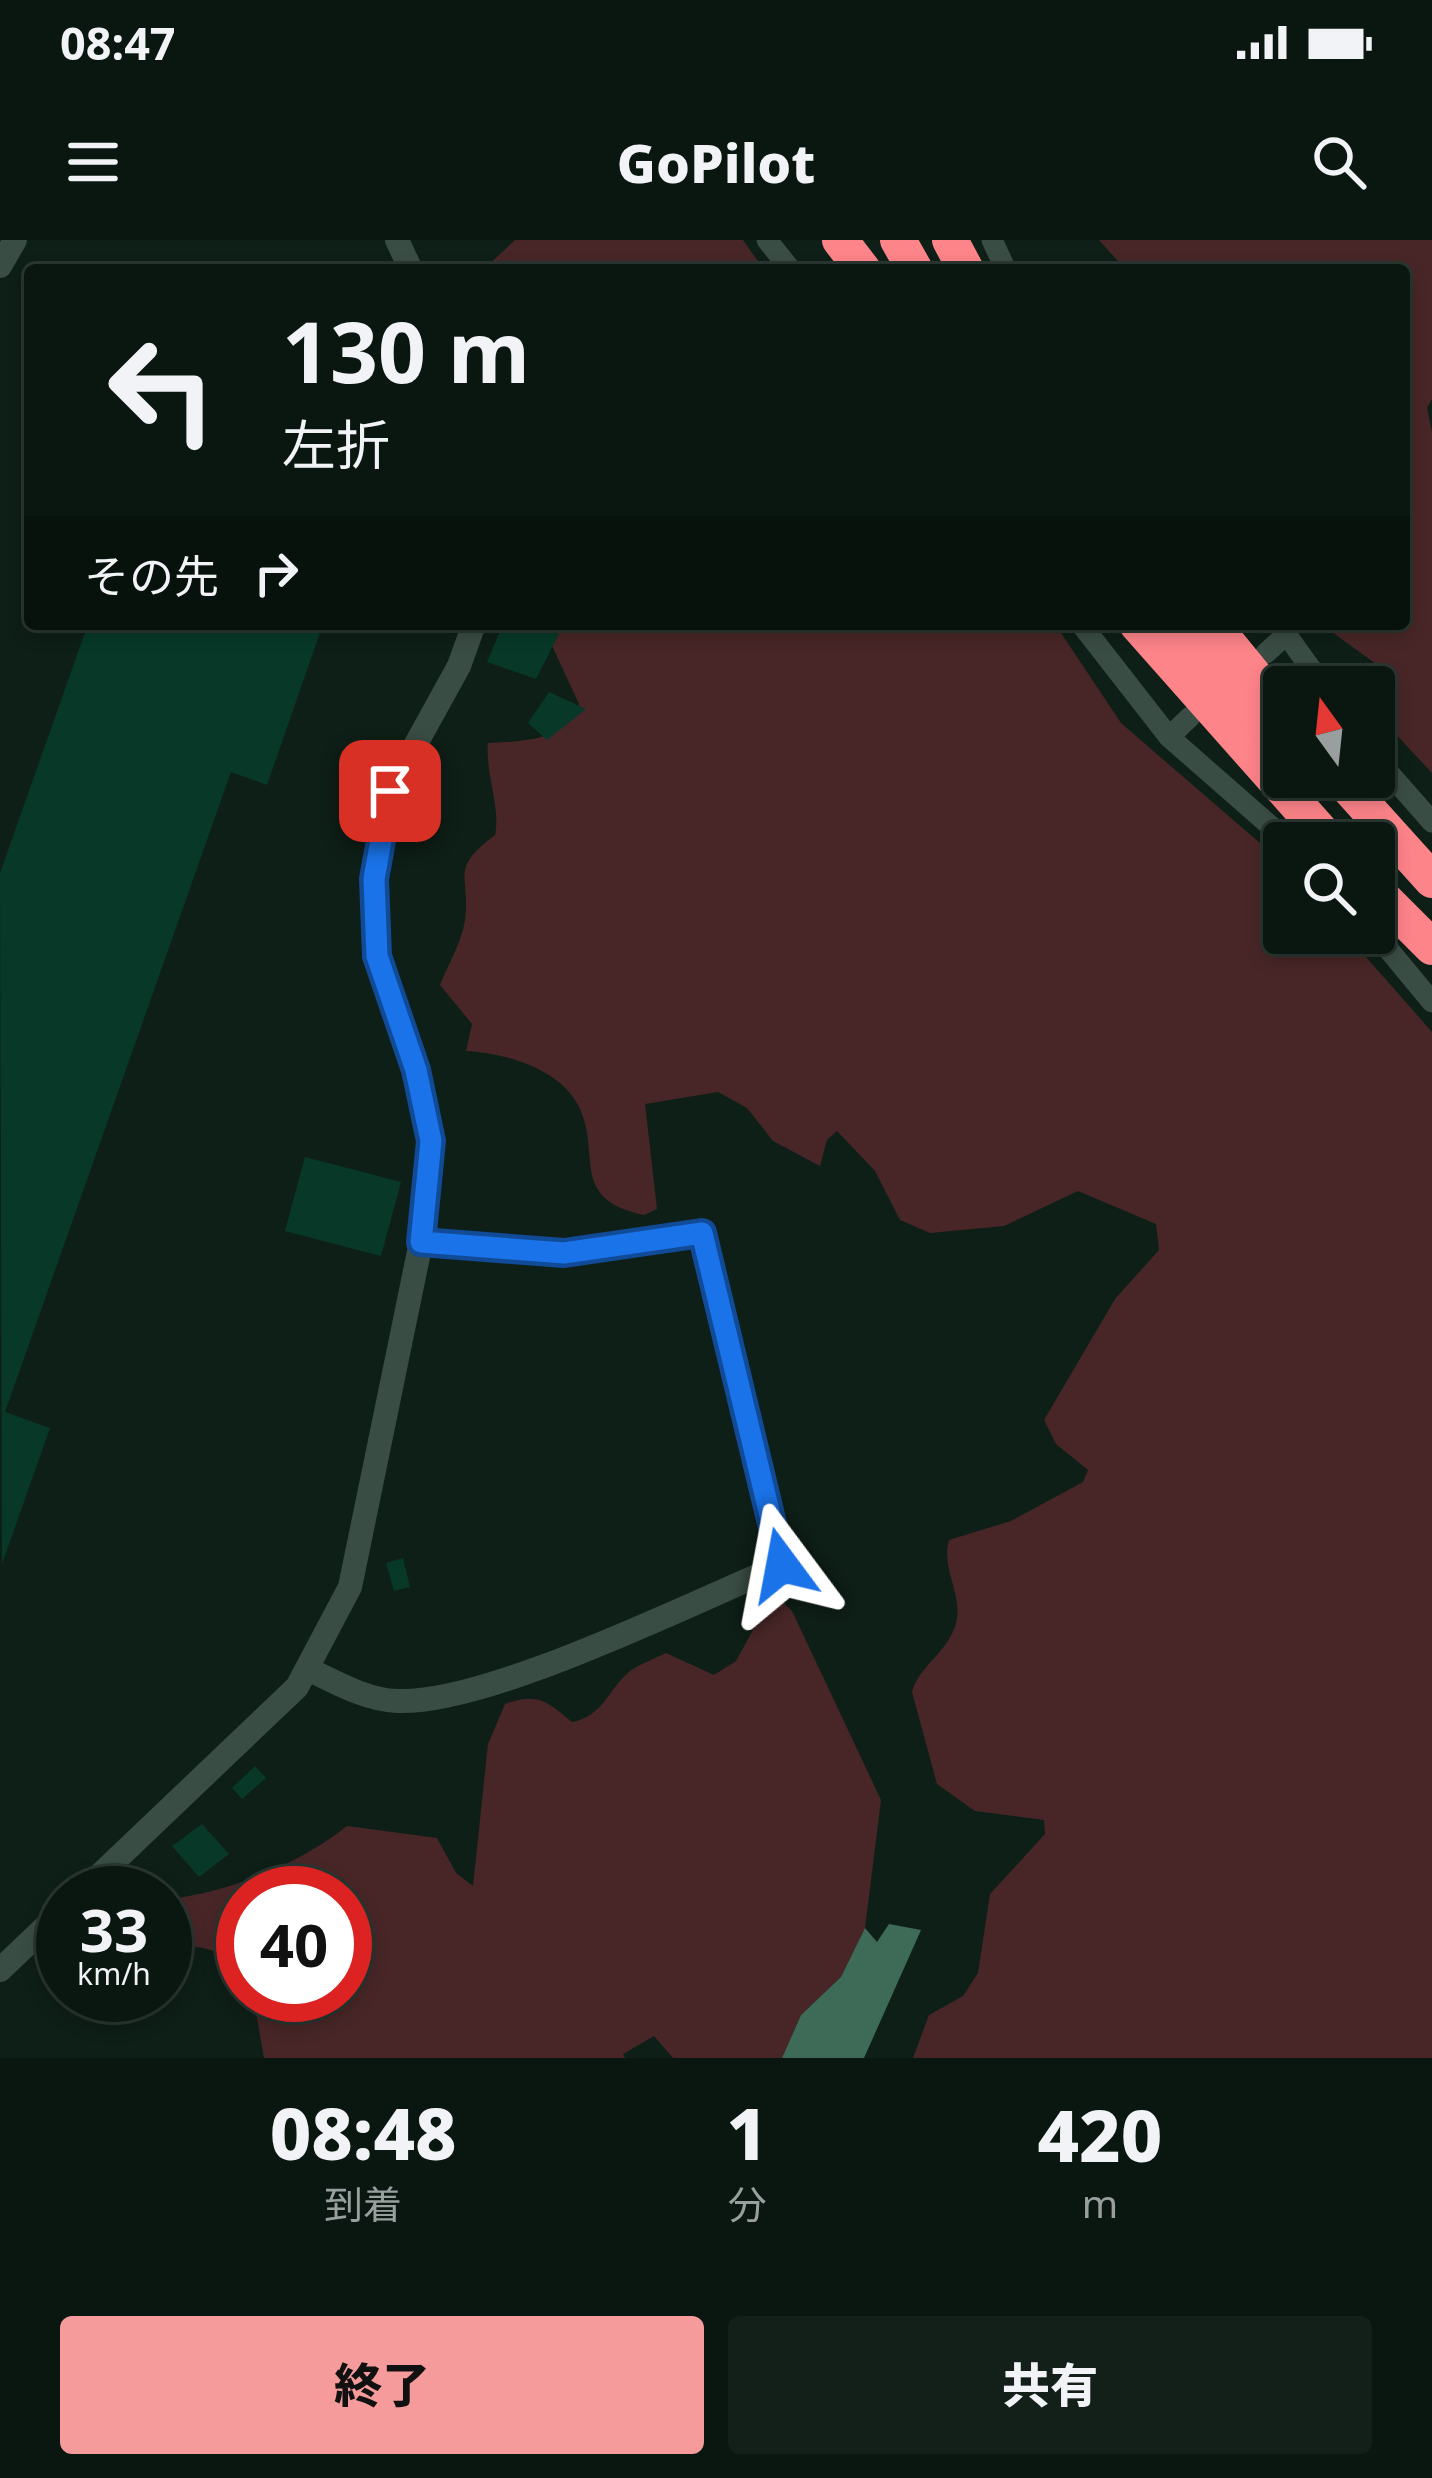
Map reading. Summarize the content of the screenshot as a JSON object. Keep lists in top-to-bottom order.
{
  "north": "top",
  "page": {
    "status": "08:47",
    "header": "GoPilot",
    "turn": ["130 m", "左折"],
    "then": "その先",
    "speed": "33 km/h",
    "limit": "40",
    "eta": [
      "08:48",
      "到着",
      "1",
      "分",
      "420",
      "m"
    ],
    "buttons": ["終了", "共有"]
  }
}
